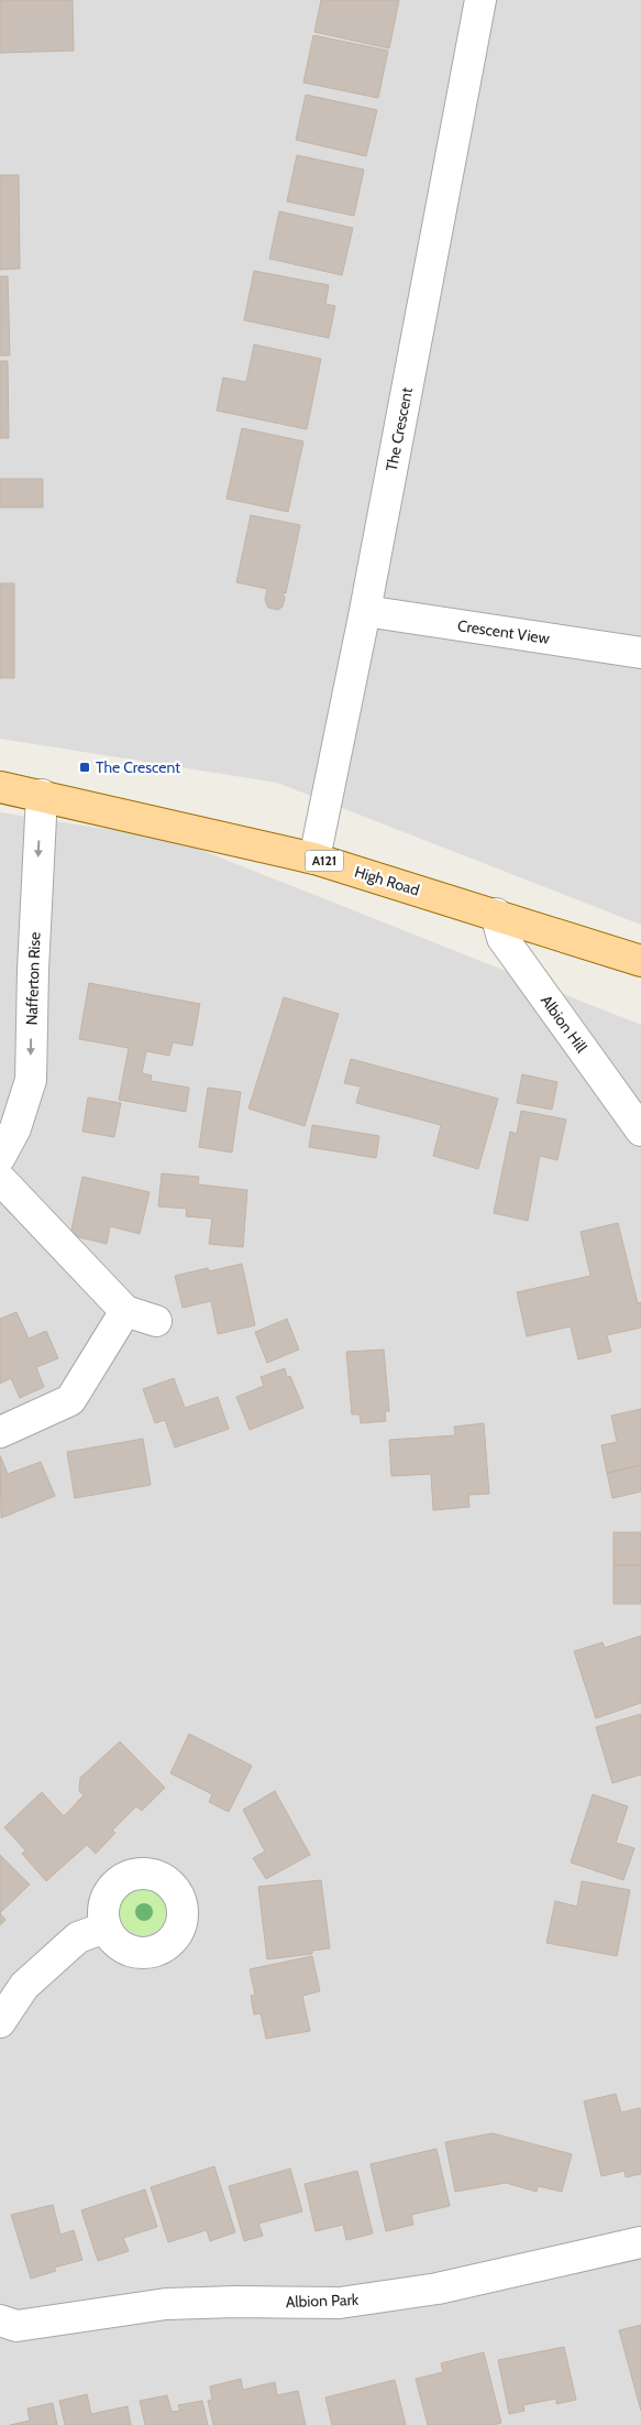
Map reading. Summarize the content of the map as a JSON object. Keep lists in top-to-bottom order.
{
  "streets": {
    "main road": ["A121", "High Road"],
    "street": [
      "The Crescent",
      "Crescent View",
      "Nafferton Rise",
      "Albion Hill",
      "Albion Park"
    ]
  },
  "crossings": [
    ["The Crescent", "Crescent View"],
    ["The Crescent", "High Road"],
    ["High Road", "Nafferton Rise"],
    ["High Road", "Albion Hill"]
  ],
  "one_way": ["Nafferton Rise"],
  "places": {
    "transit": ["The Crescent"]
  }
}
